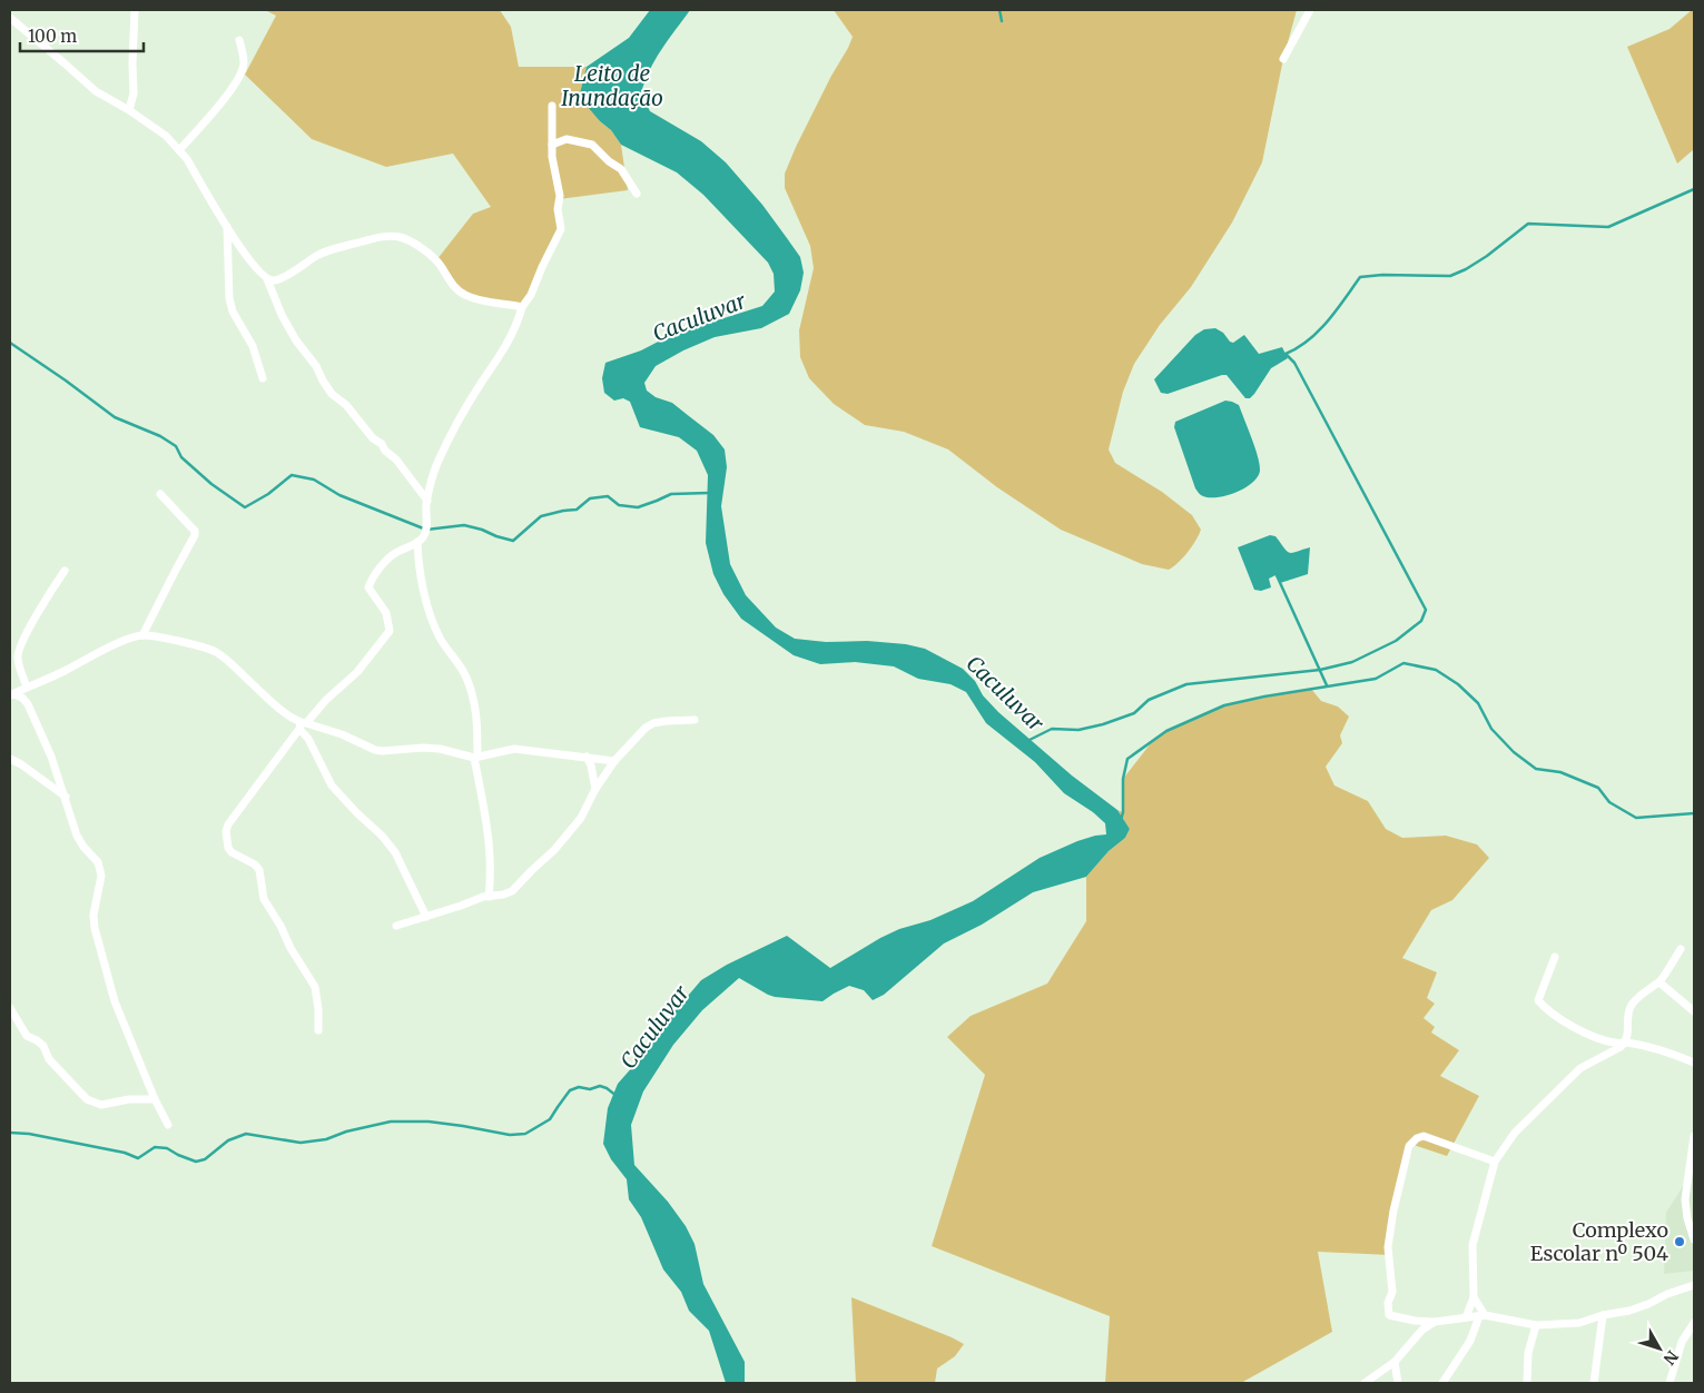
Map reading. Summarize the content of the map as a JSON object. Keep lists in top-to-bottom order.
{
  "water": ["Leito de Inundação", "Caculuvar"],
  "places": ["Complexo Escolar nº 504"],
  "scale_bar": "100 m",
  "north": "bottom right"
}
